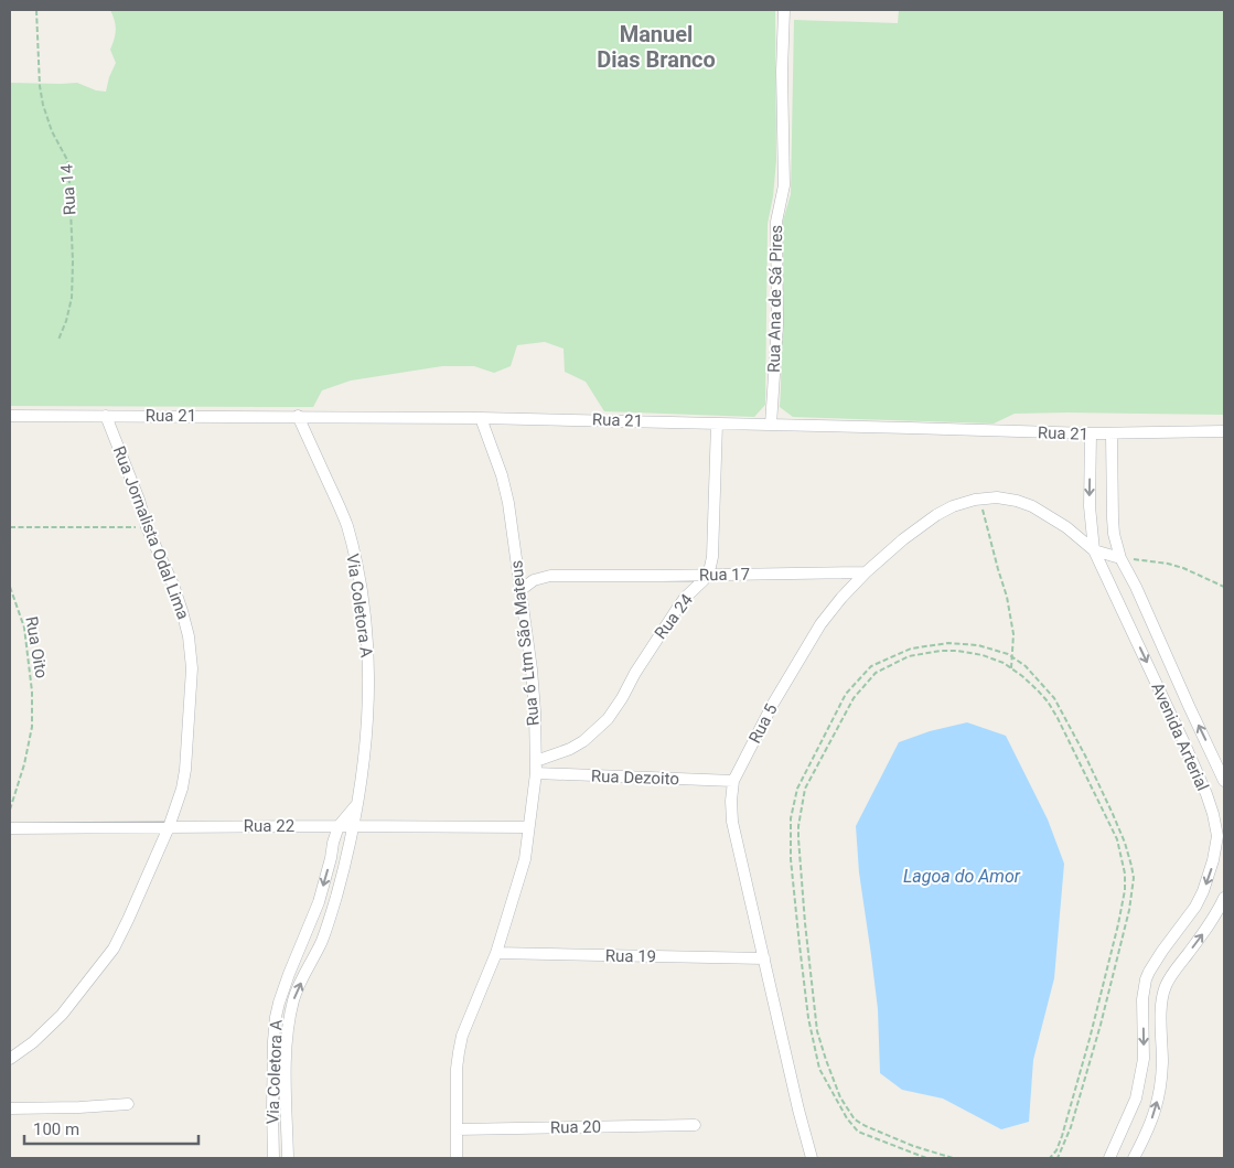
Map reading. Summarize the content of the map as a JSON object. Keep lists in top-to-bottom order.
{
  "streets": {
    "street": [
      "Rua Ana de Sá Pires",
      "Rua 21",
      "Rua Jornalista Odal Lima",
      "Rua 17",
      "Via Coletora A",
      "Rua 24",
      "Rua 6 Ltm São Mateus",
      "Rua 5",
      "Avenida Arterial",
      "Rua Dezoito",
      "Rua 22",
      "Rua 19",
      "Rua 20"
    ],
    "path": ["Rua 14", "Rua Oito"]
  },
  "crossings": [
    ["Rua Ana de Sá Pires", "Rua 21"],
    ["Rua 21", "Rua Jornalista Odal Lima"],
    ["Rua 21", "Via Coletora A"],
    ["Rua 21", "Rua 6 Ltm São Mateus"],
    ["Rua 21", "Avenida Arterial"],
    ["Rua Jornalista Odal Lima", "Rua 22"],
    ["Rua 17", "Rua 24"],
    ["Rua 17", "Rua 6 Ltm São Mateus"],
    ["Rua 17", "Rua 5"],
    ["Via Coletora A", "Rua 22"],
    ["Rua 24", "Rua 6 Ltm São Mateus"],
    ["Rua 24", "Rua Dezoito"],
    ["Rua 6 Ltm São Mateus", "Rua Dezoito"],
    ["Rua 6 Ltm São Mateus", "Rua 22"],
    ["Rua 6 Ltm São Mateus", "Rua 19"],
    ["Rua 6 Ltm São Mateus", "Rua 20"],
    ["Rua 5", "Avenida Arterial"],
    ["Rua 5", "Rua Dezoito"],
    ["Rua 5", "Rua 19"]
  ],
  "districts": ["Manuel Dias Branco"],
  "water": ["Lagoa do Amor"],
  "scale_bar": "100 m"
}
